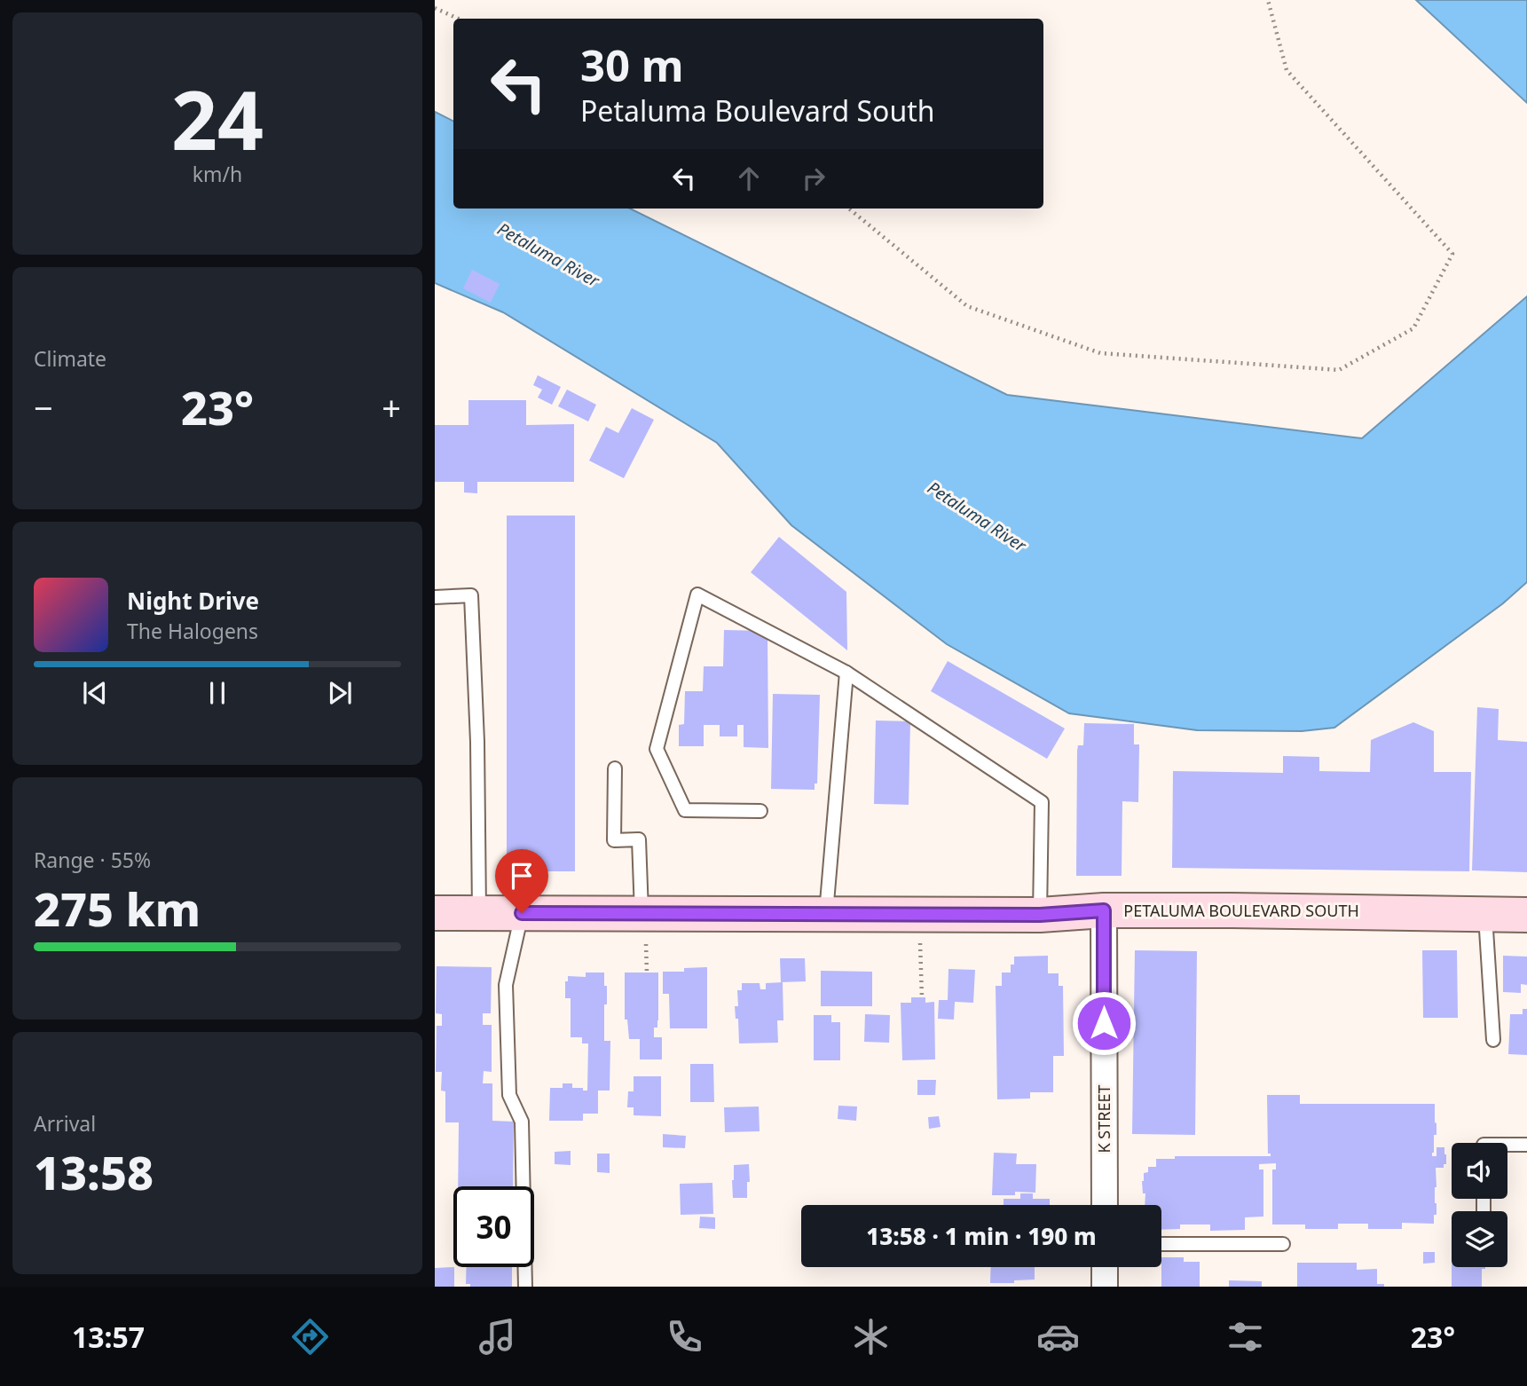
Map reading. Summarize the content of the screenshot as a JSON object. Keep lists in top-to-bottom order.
{
  "streets": {
    "main road": ["PETALUMA BOULEVARD SOUTH"],
    "street": ["K STREET"]
  },
  "crossings": [
    ["PETALUMA BOULEVARD SOUTH", "K STREET"]
  ],
  "water": ["Petaluma River"],
  "page": {
    "tile": [
      ["24", "km/h"],
      "Climate",
      ["Range · 55%", "275 km"],
      ["Arrival", "13:58"]
    ],
    "turn": ["30 m", "Petaluma Boulevard South"],
    "heat": ["−", "23°", "+"],
    "song": ["Night Drive", "The Halogens"],
    "limit": "30",
    "trip": "13:58 · 1 min · 190 m",
    "tabs": ["13:57", "23°"]
  }
}
